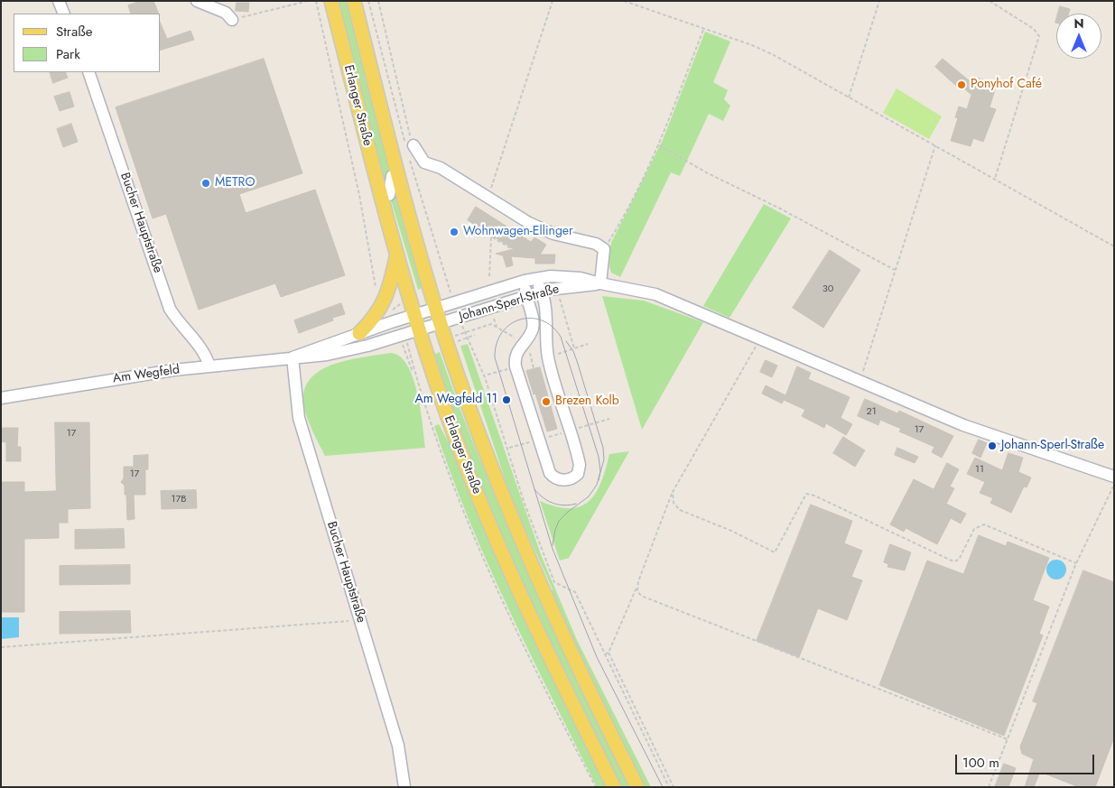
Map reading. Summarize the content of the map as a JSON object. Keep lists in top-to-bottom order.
{
  "streets": {
    "main road": ["Erlanger Straße"],
    "street": ["Bucher Hauptstraße", "Johann-Sperl-Straße", "Am Wegfeld"]
  },
  "crossings": [
    ["Erlanger Straße", "Johann-Sperl-Straße"],
    ["Erlanger Straße", "Am Wegfeld"],
    ["Bucher Hauptstraße", "Am Wegfeld"],
    ["Johann-Sperl-Straße", "Am Wegfeld"]
  ],
  "places": [
    "Ponyhof Café",
    "METRO",
    "Wohnwagen-Ellinger",
    "Am Wegfeld 11",
    "Brezen Kolb",
    "Johann-Sperl-Straße"
  ],
  "house_numbers": [
    "30",
    "21",
    "17",
    "17",
    "11",
    "17",
    "17B"
  ],
  "legend": ["Straße", "Park"],
  "scale_bar": "100 m",
  "north": "top"
}
